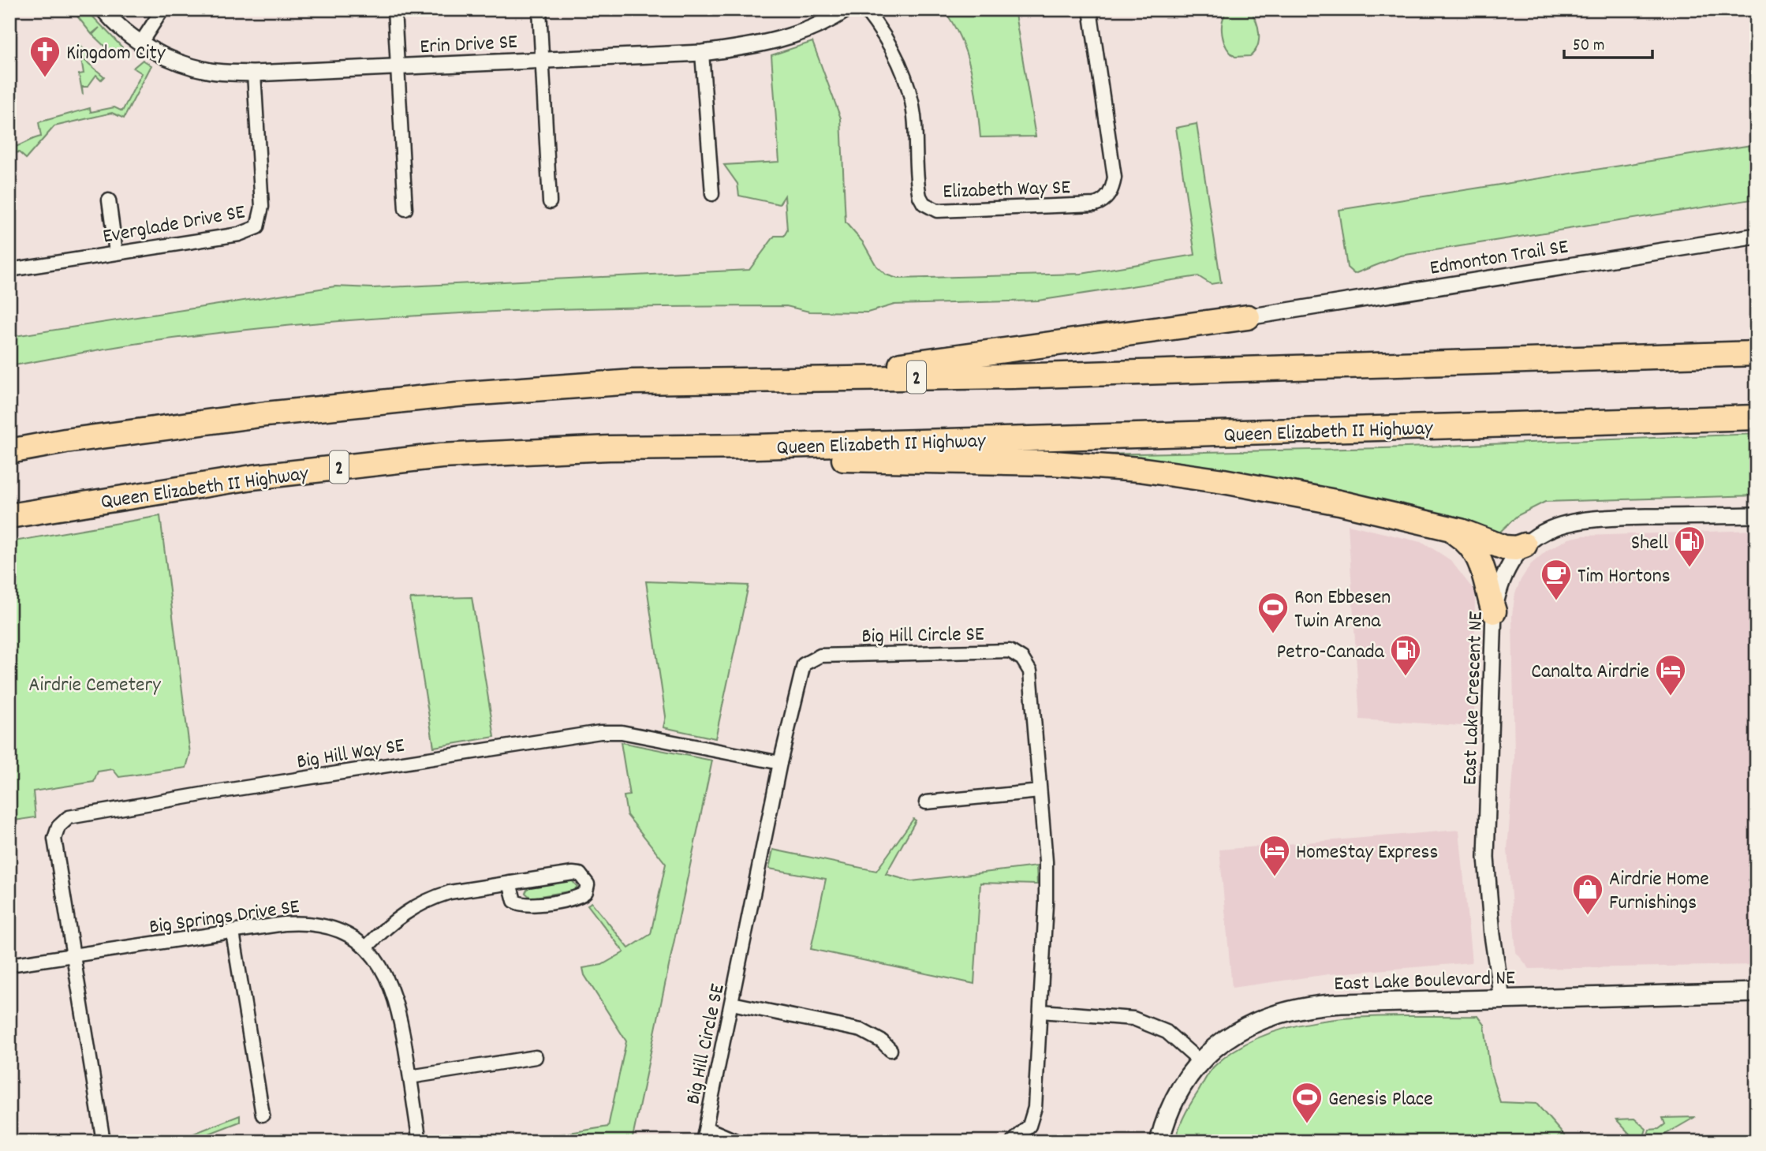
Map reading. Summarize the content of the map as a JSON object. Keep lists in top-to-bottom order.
{
  "streets": {
    "highway": ["2", "Queen Elizabeth II Highway"],
    "main road": ["East Lake Boulevard NE"],
    "street": [
      "Erin Drive SE",
      "Elizabeth Way SE",
      "Everglade Drive SE",
      "Edmonton Trail SE",
      "Big Hill Circle SE",
      "East Lake Crescent NE",
      "Big Hill Way SE",
      "Big Springs Drive SE"
    ]
  },
  "crossings": [
    ["Erin Drive SE", "Everglade Drive SE"],
    ["Big Hill Circle SE", "Big Hill Way SE"],
    ["East Lake Crescent NE", "East Lake Boulevard NE"],
    ["Big Hill Way SE", "Big Springs Drive SE"]
  ],
  "parks": ["Airdrie Cemetery"],
  "places": {
    "church": ["Kingdom City"],
    "fuel station": ["Shell", "Petro-Canada"],
    "cafe": ["Tim Hortons"],
    "sports": ["Ron Ebbesen Twin Arena", "Genesis Place"],
    "hotel": ["Canalta Airdrie", "HomeStay Express"],
    "shop": ["Airdrie Home Furnishings"]
  },
  "scale_bar": "50 m"
}
